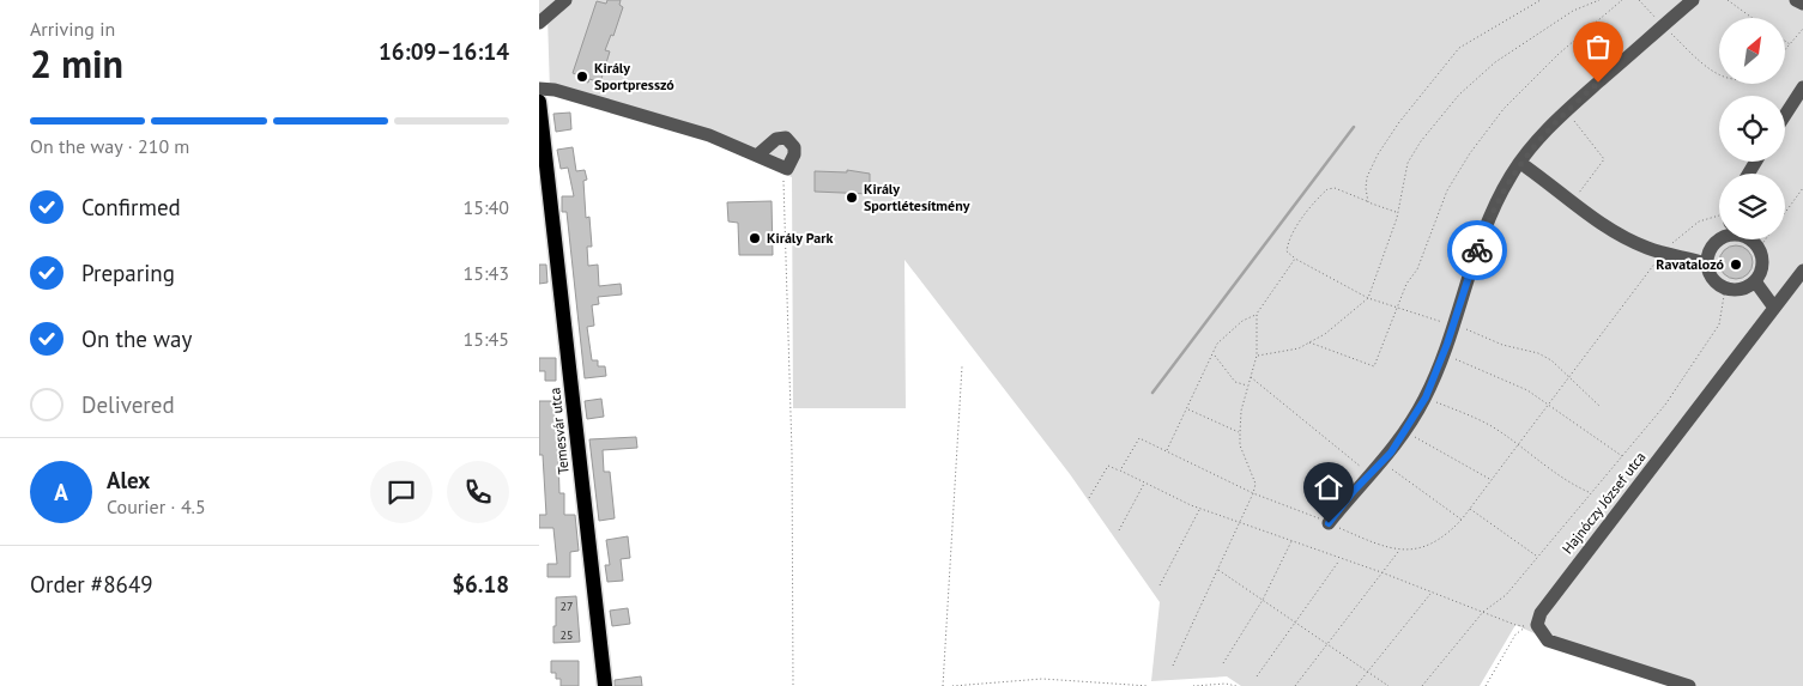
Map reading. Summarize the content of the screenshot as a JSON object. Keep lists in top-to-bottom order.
{
  "streets": {
    "main road": ["Temesvár utca"],
    "street": ["Hajnóczy József utca"]
  },
  "places": [
    "Király Sportpresszó",
    "Király Sportlétesítmény",
    "Király Park",
    "Ravatalozó"
  ],
  "house_numbers": ["27", "25"],
  "north": "top right",
  "page": {
    "heading": ["2 min", "Arriving in", "16:09–16:14"],
    "panel": [
      "Alex",
      "Courier · 4.5",
      "Order #8649",
      "$6.18"
    ],
    "bar": "On the way · 210 m",
    "list": [
      ["Confirmed", "15:40"],
      ["Preparing", "15:43"],
      ["On the way", "15:45"],
      "Delivered"
    ],
    "round": "A"
  }
}
